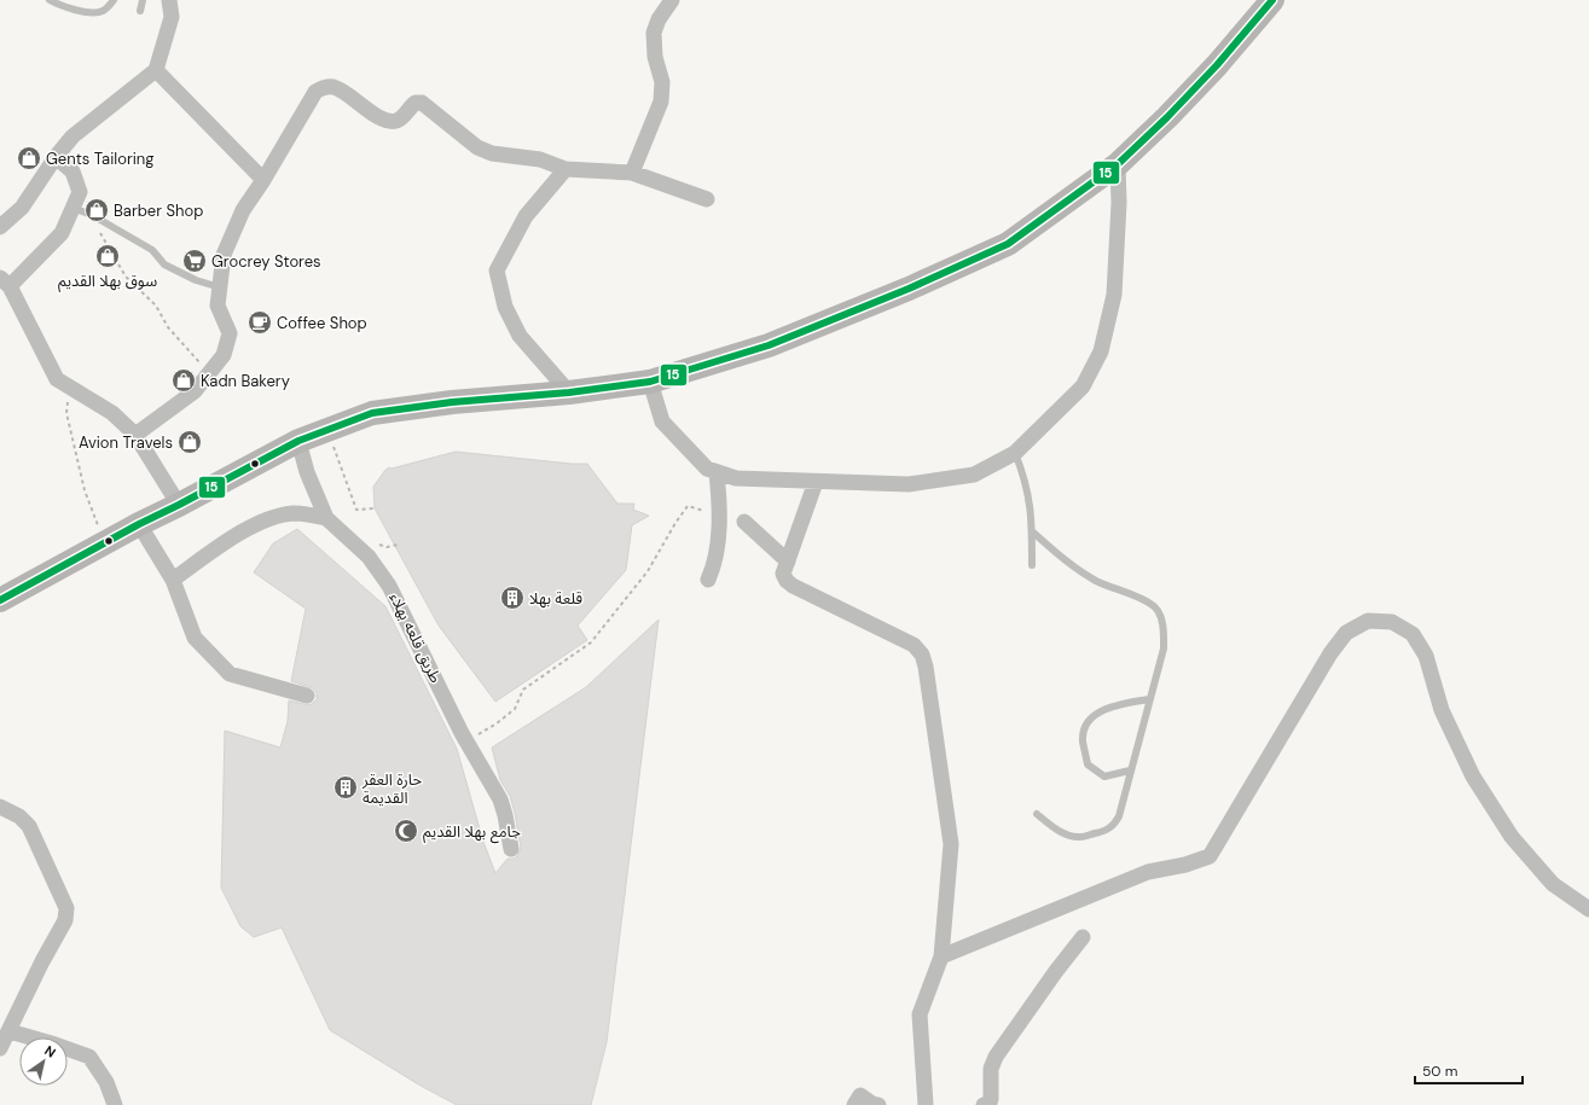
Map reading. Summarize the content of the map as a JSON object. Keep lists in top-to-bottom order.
{
  "streets": {
    "street": ["طريق قلعه بهلاء"]
  },
  "places": {
    "shop": [
      "Gents Tailoring",
      "Barber Shop",
      "سوق بهلا القديم",
      "Kadn Bakery",
      "Avion Travels"
    ],
    "supermarket": ["Grocrey Stores"],
    "cafe": ["Coffee Shop"],
    "building": ["قلعة بهلا", "حارة العقر القديمة"],
    "mosque": ["جامع بهلا القديم"]
  },
  "lines": ["transit line 15"],
  "scale_bar": "50 m",
  "north": "top right"
}
